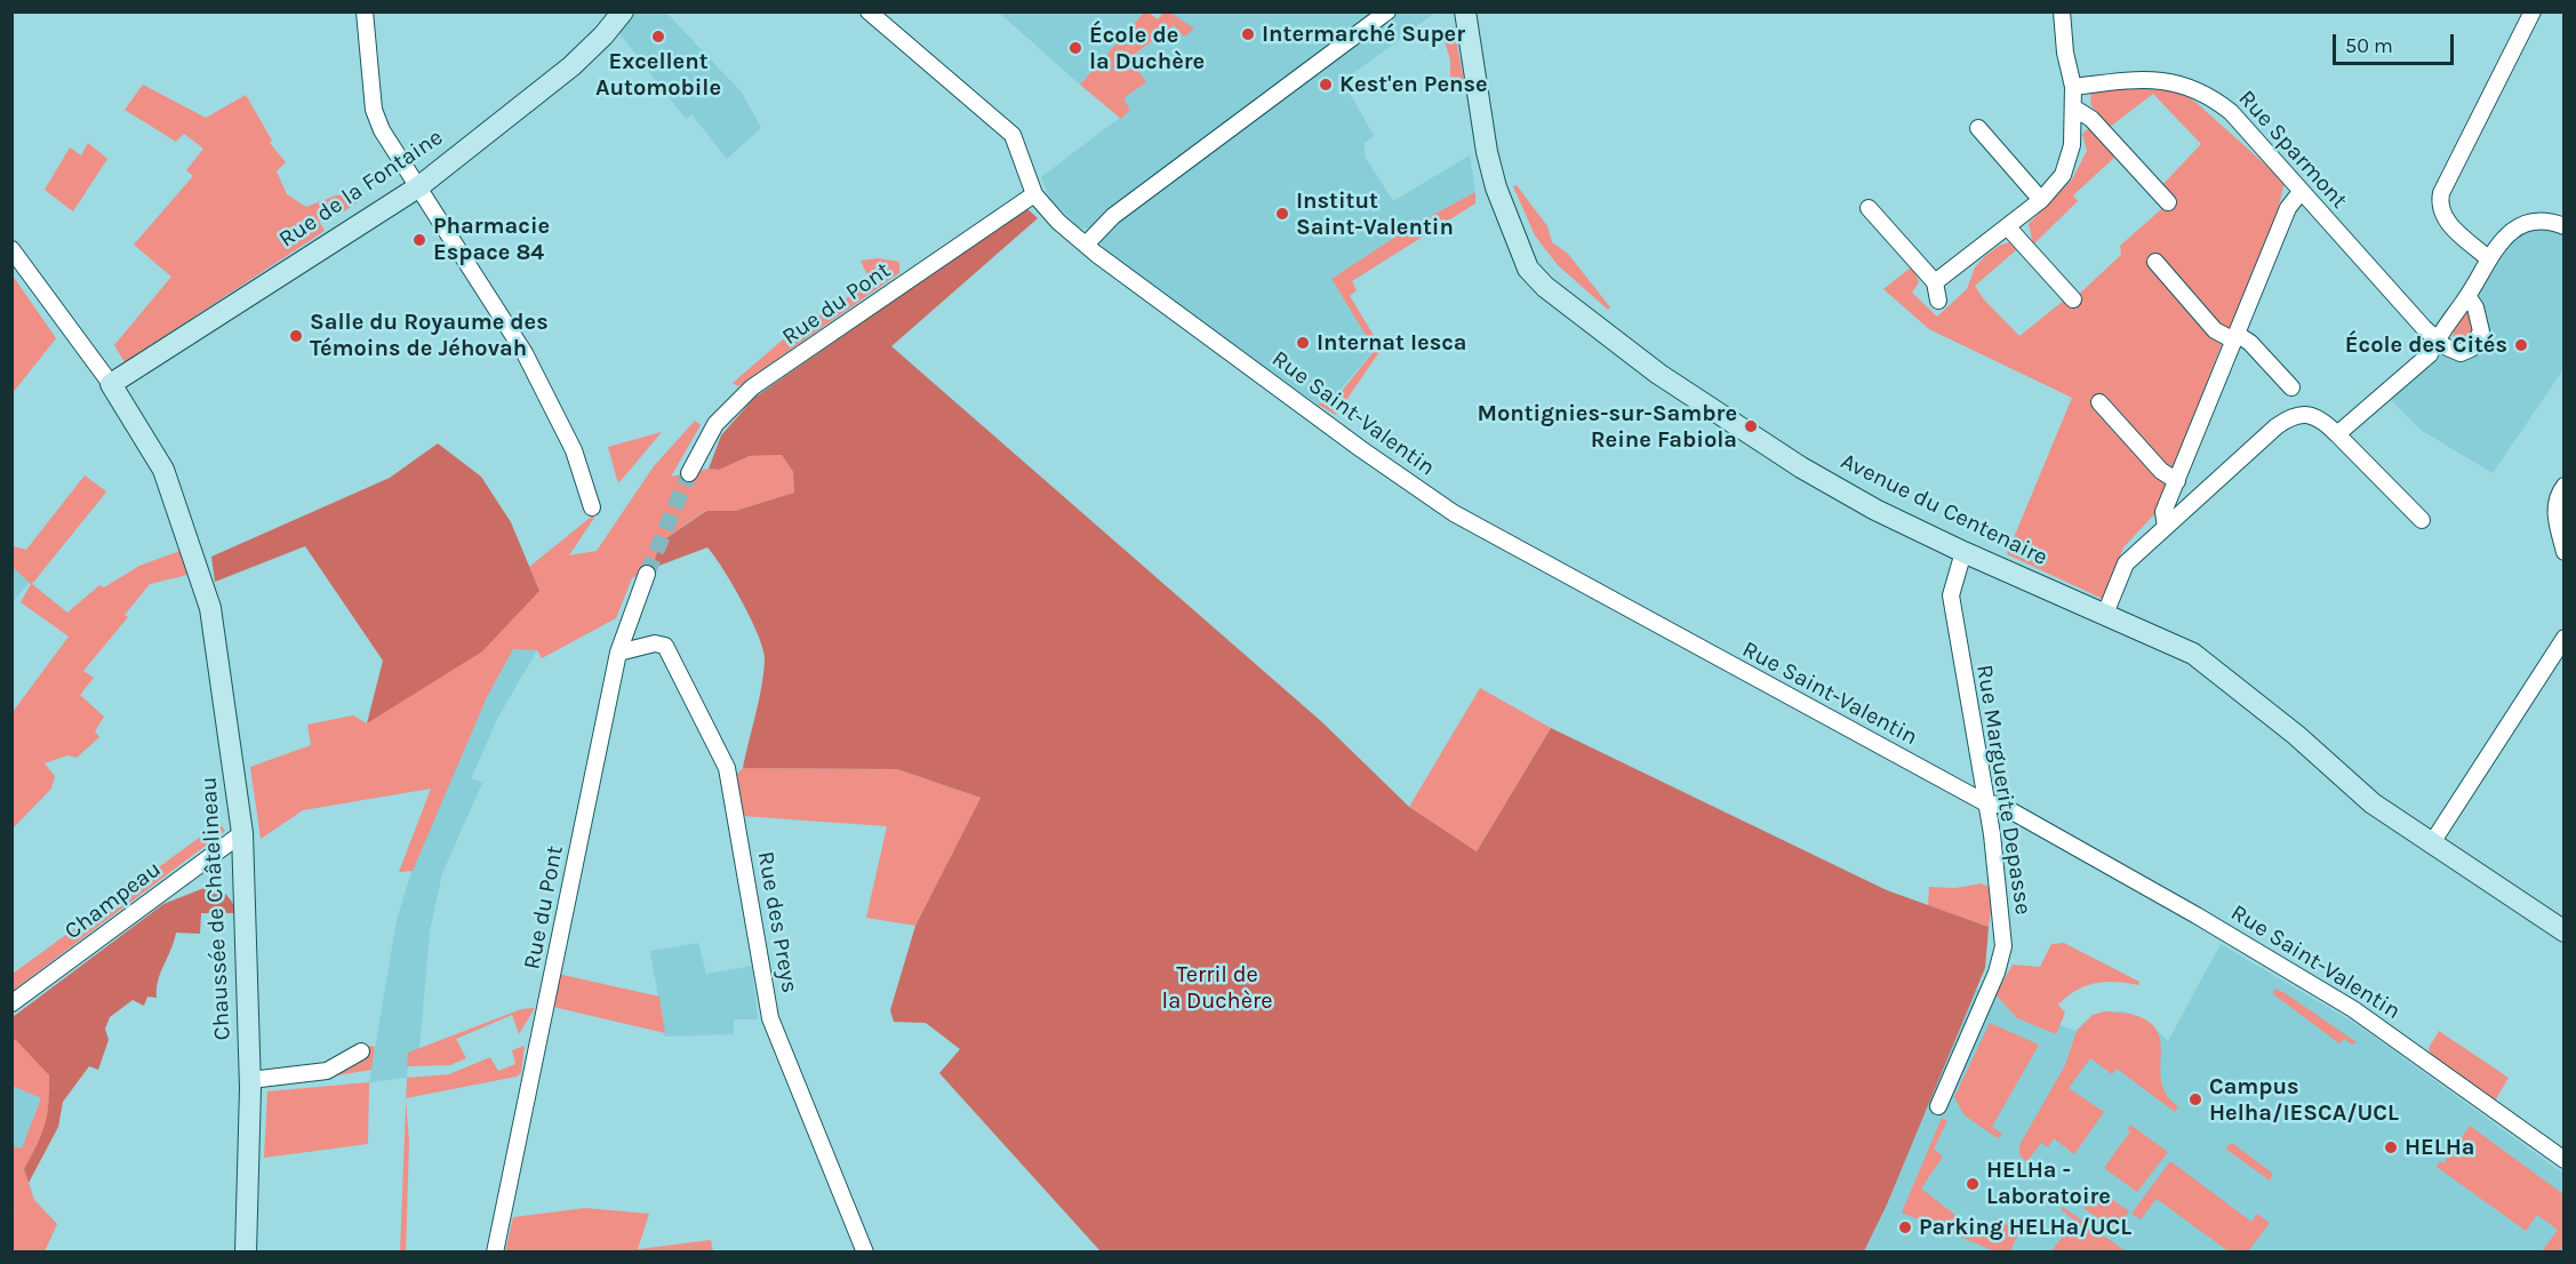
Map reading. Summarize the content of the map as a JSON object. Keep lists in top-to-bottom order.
{
  "streets": {
    "main road": ["Rue de la Fontaine", "Avenue du Centenaire", "Chaussée de Châtelineau"],
    "street": [
      "Rue Sparmont",
      "Rue du Pont",
      "Rue Saint-Valentin",
      "Rue Marguerite Depasse",
      "Champeau",
      "Rue des Preys"
    ]
  },
  "crossings": [
    ["Rue de la Fontaine", "Chaussée de Châtelineau"],
    ["Rue du Pont", "Rue Saint-Valentin"],
    ["Rue du Pont", "Rue des Preys"],
    ["Rue Saint-Valentin", "Rue Marguerite Depasse"],
    ["Avenue du Centenaire", "Rue Marguerite Depasse"],
    ["Champeau", "Chaussée de Châtelineau"]
  ],
  "parks": ["Terril de la Duchère"],
  "places": [
    "Intermarché Super",
    "Excellent Automobile",
    "École de la Duchère",
    "Kest'en Pense",
    "Institut Saint-Valentin",
    "Pharmacie Espace 84",
    "Salle du Royaume des Témoins de Jéhovah",
    "Internat Iesca",
    "École des Cités",
    "Montignies-sur-Sambre Reine Fabiola",
    "Campus Helha/IESCA/UCL",
    "HELHa",
    "HELHa - Laboratoire",
    "Parking HELHa/UCL"
  ],
  "scale_bar": "50 m"
}
